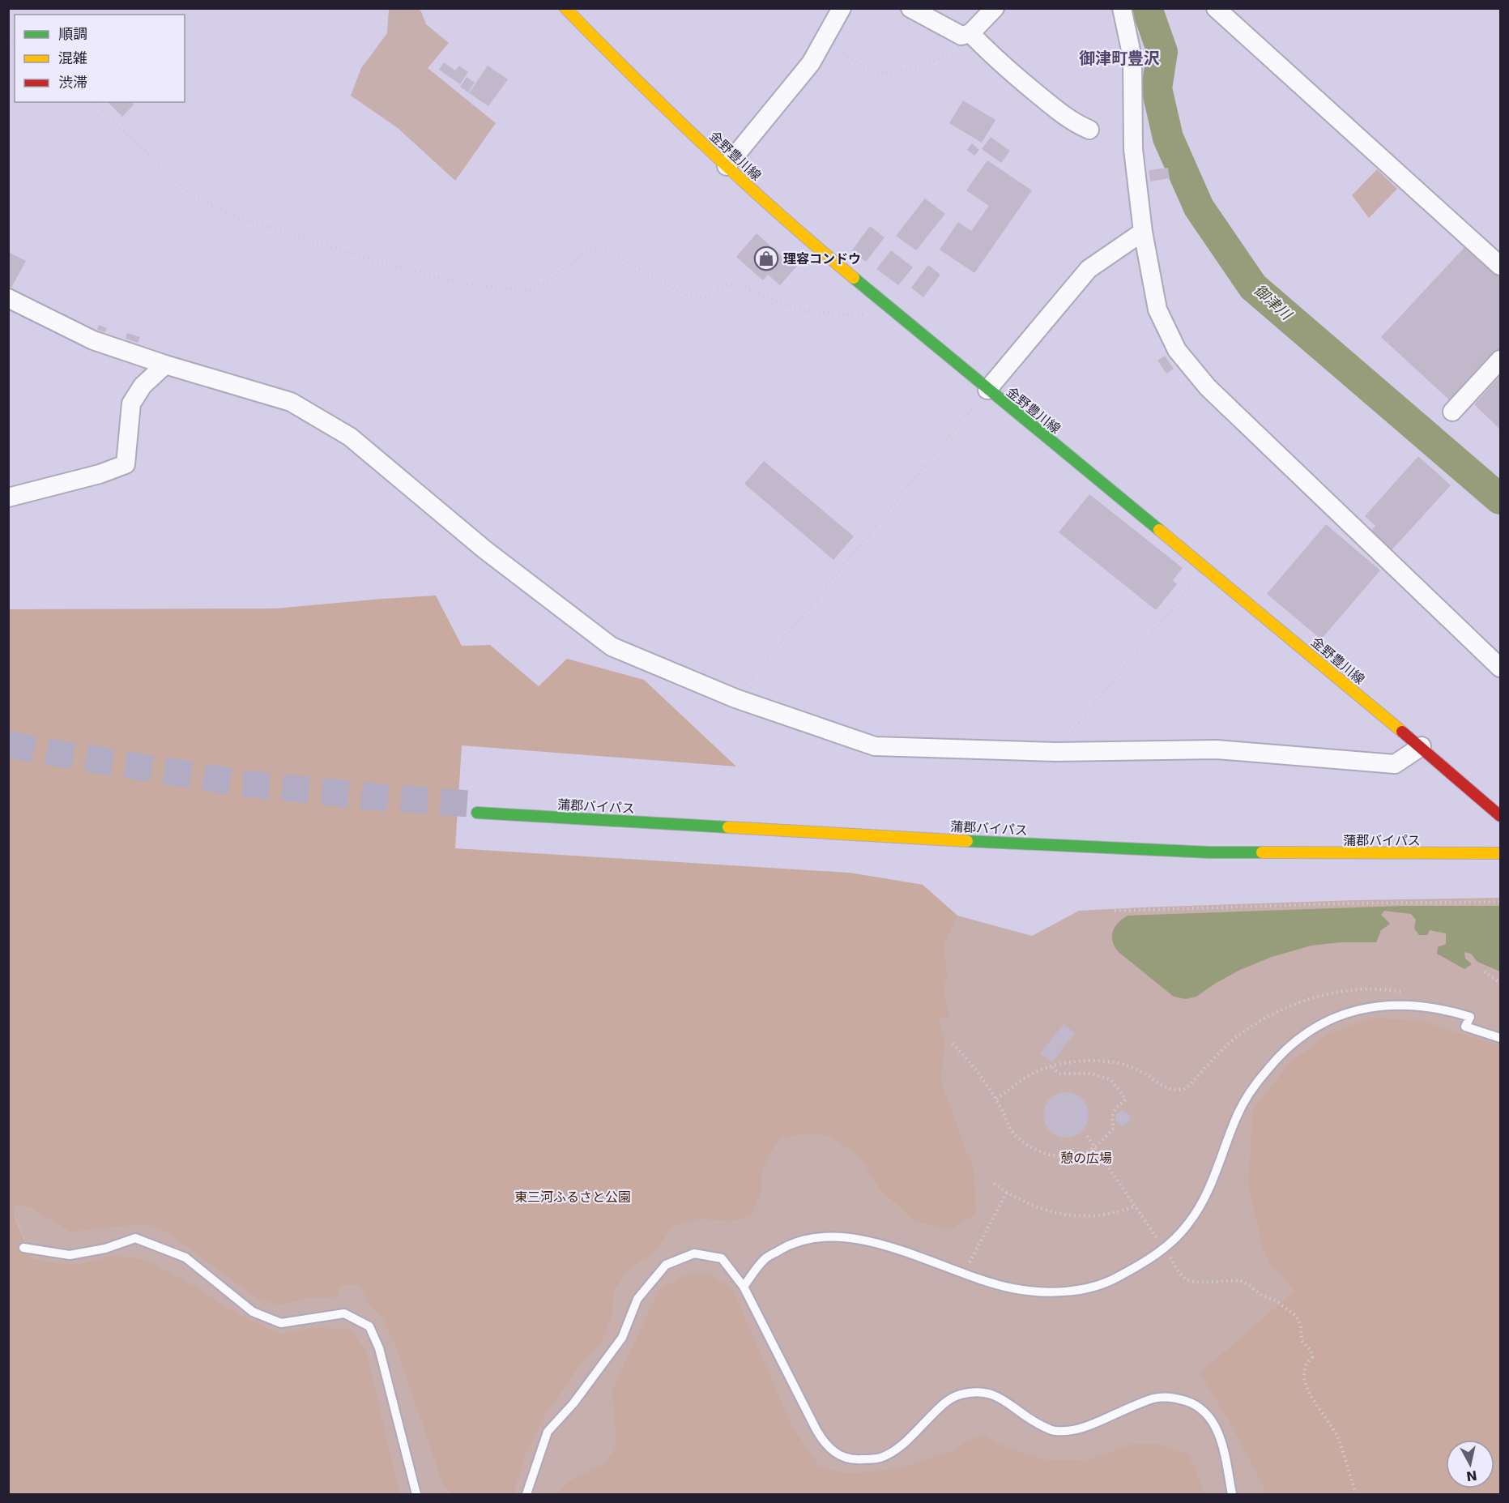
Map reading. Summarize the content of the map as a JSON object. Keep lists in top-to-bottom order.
{
  "streets": {
    "main road": ["金野豊川線", "蒲郡バイパス"]
  },
  "districts": ["御津町豊沢"],
  "water": ["御津川"],
  "parks": ["憩の広場", "東三河ふるさと公園"],
  "places": {
    "shop": ["理容コンドウ"]
  },
  "legend": ["順調", "混雑", "渋滞"],
  "north": "bottom"
}
